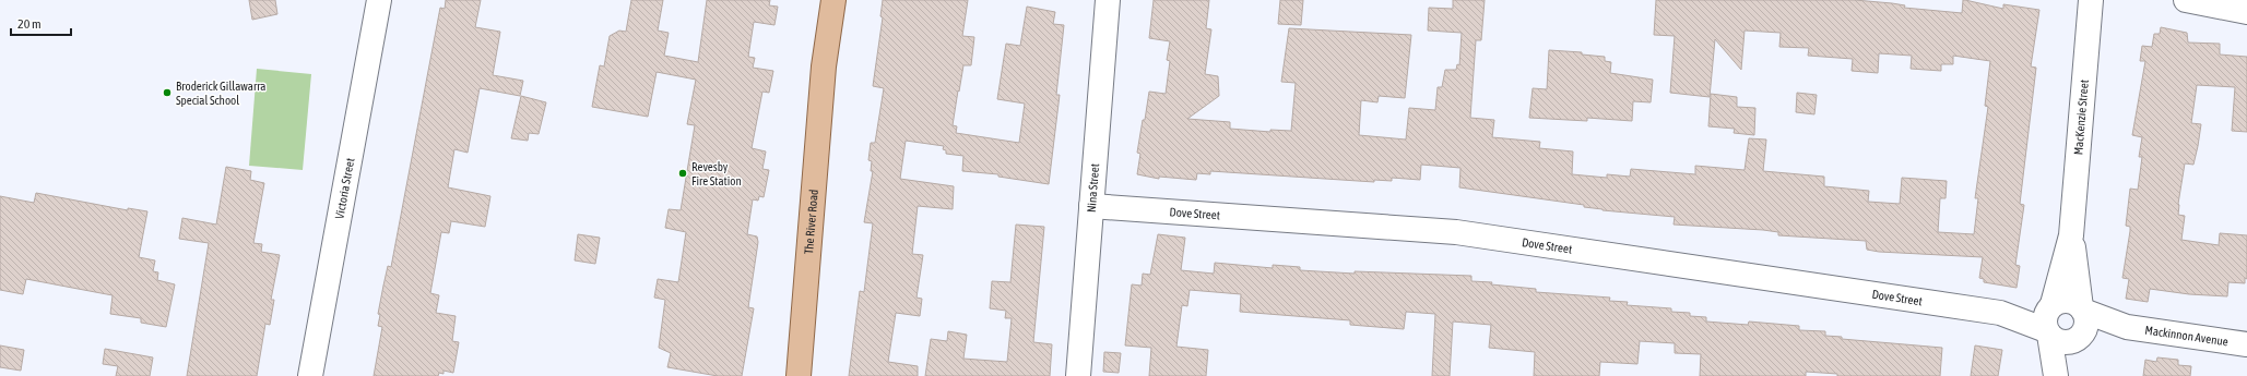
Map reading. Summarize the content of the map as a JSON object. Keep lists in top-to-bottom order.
{
  "streets": {
    "main road": ["The River Road"],
    "street": [
      "MacKenzie Street",
      "Victoria Street",
      "Nina Street",
      "Dove Street",
      "Mackinnon Avenue"
    ]
  },
  "crossings": [
    ["MacKenzie Street", "Dove Street"],
    ["MacKenzie Street", "Mackinnon Avenue"],
    ["Nina Street", "Dove Street"],
    ["Dove Street", "Mackinnon Avenue"]
  ],
  "places": ["Broderick Gillawarra Special School", "Revesby Fire Station"],
  "scale_bar": "20 m"
}
